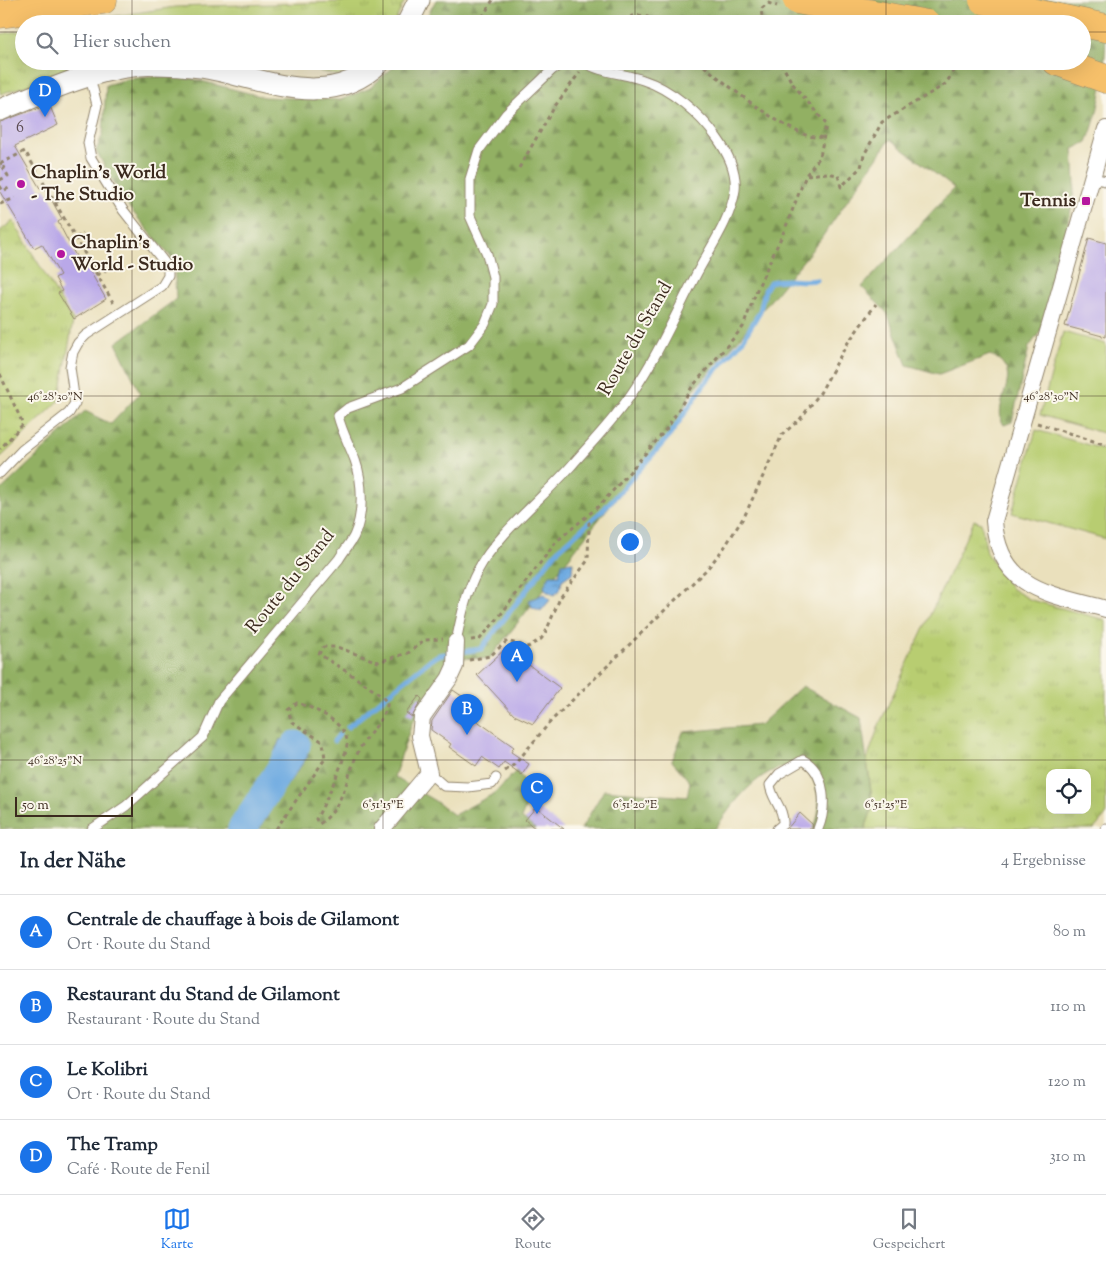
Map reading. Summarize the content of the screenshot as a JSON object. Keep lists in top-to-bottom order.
{
  "streets": {
    "street": ["Route du Stand"]
  },
  "places": {
    "other": ["Chaplin's World - The Studio", "Chaplin's World - Studio"],
    "transit": ["Tennis"]
  },
  "house_numbers": ["6"],
  "scale_bar": "50 m",
  "page": {
    "search": "Hier suchen",
    "pins": [
      "D",
      "A",
      "B",
      "C"
    ],
    "scale": "50 m",
    "heading": ["In der Nähe", "4 Ergebnisse"],
    "list": [
      {
        "mark": "A",
        "name": "Centrale de chauffage à bois de Gilamont",
        "note": "Ort · Route du Stand",
        "value": "80 m"
      },
      {
        "mark": "B",
        "name": "Restaurant du Stand de Gilamont",
        "note": "Restaurant · Route du Stand",
        "value": "110 m"
      },
      {
        "mark": "C",
        "name": "Le Kolibri",
        "note": "Ort · Route du Stand",
        "value": "120 m"
      },
      {
        "mark": "D",
        "name": "The Tramp",
        "note": "Café · Route de Fenil",
        "value": "310 m"
      }
    ],
    "nav": ["Karte", "Route", "Gespeichert"]
  },
  "coordinates": [
    "46°28'30\"N",
    "46°28'25\"N",
    "6°51'15\"E",
    "6°51'20\"E",
    "6°51'25\"E"
  ]
}
